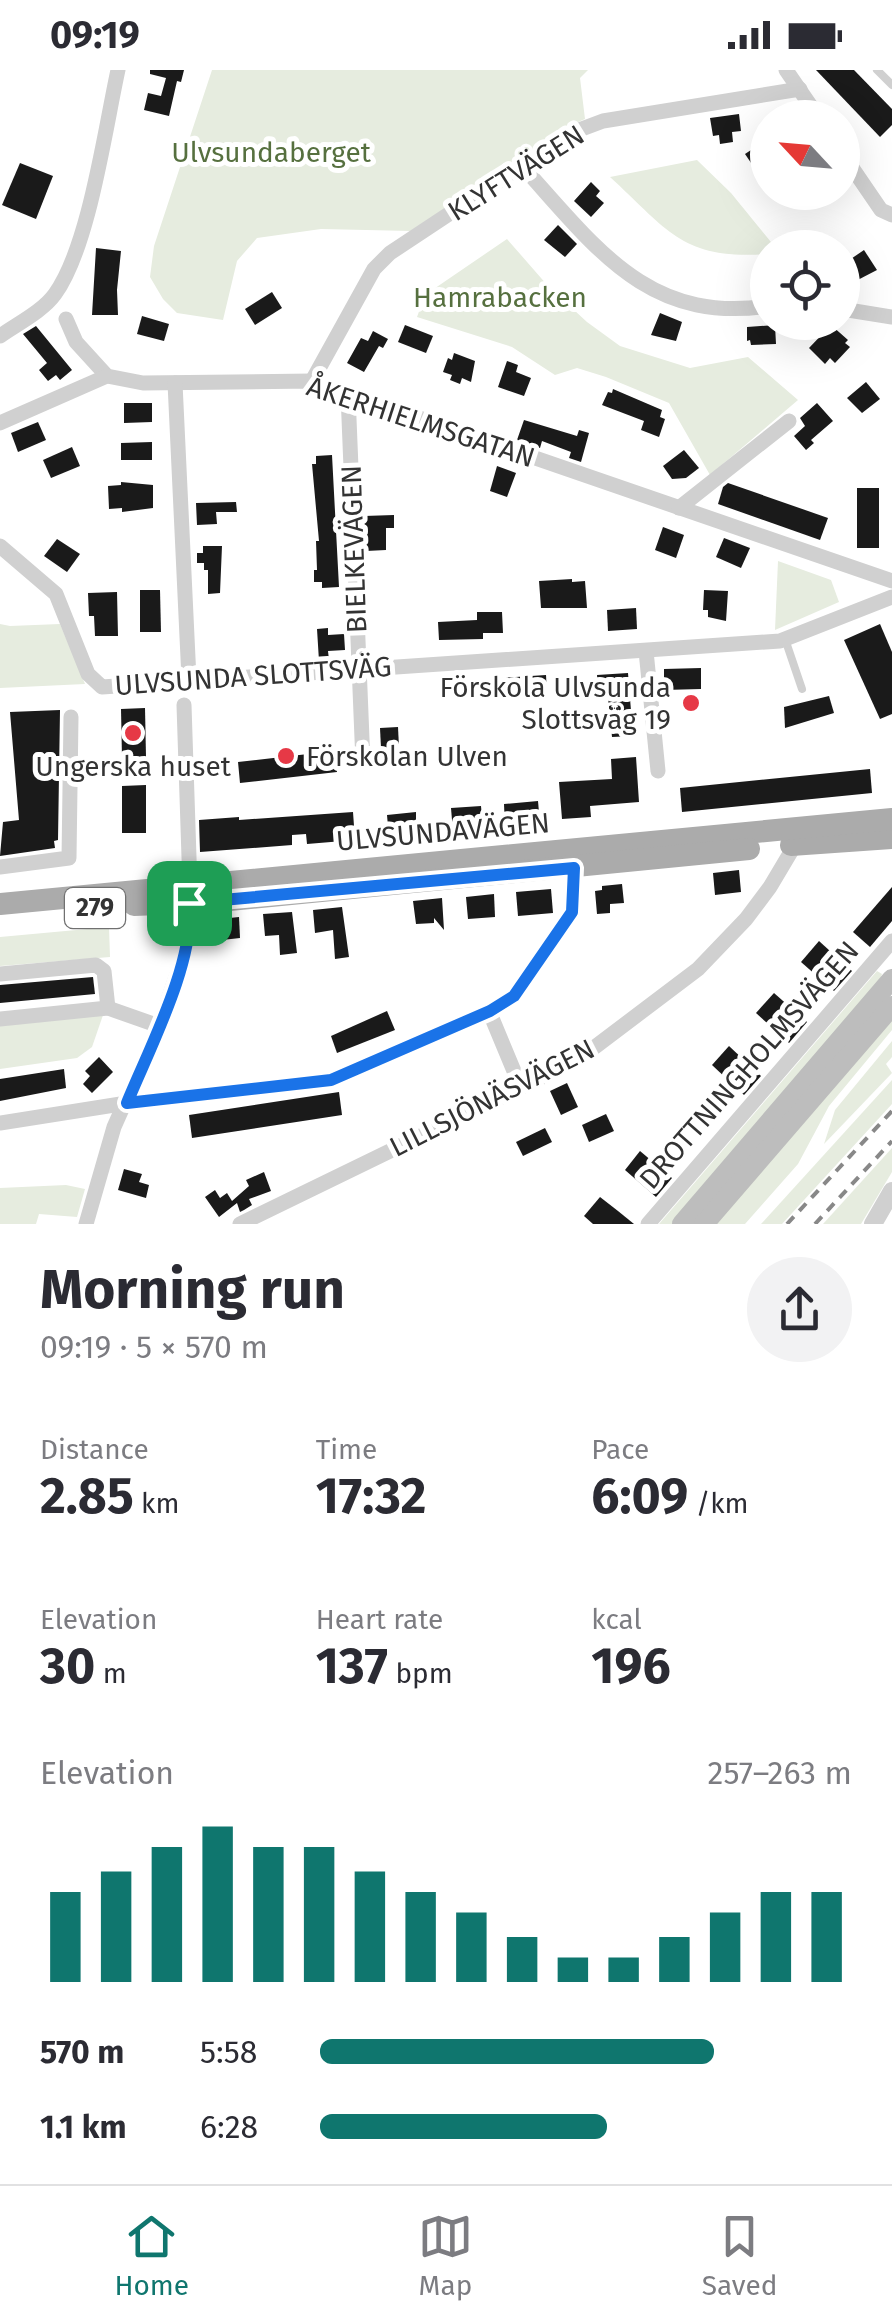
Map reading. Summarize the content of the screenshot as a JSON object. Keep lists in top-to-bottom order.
{
  "streets": {
    "main road": ["ULVSUNDAVÄGEN", "279", "DROTTNINGHOLMSVÄGEN"],
    "street": [
      "KLYFTVÄGEN",
      "ÅKERHIELMSGATAN",
      "BIELKEVÄGEN",
      "ULVSUNDA SLOTTSVÄG",
      "LILLSJÖNÄSVÄGEN"
    ]
  },
  "crossings": [
    ["KLYFTVÄGEN", "ÅKERHIELMSGATAN"],
    ["ÅKERHIELMSGATAN", "BIELKEVÄGEN"],
    ["BIELKEVÄGEN", "ULVSUNDA SLOTTSVÄG"],
    ["ULVSUNDAVÄGEN", "LILLSJÖNÄSVÄGEN"]
  ],
  "parks": ["Ulvsundaberget", "Hamrabacken"],
  "places": ["Förskola Ulvsunda Slottsväg 19", "Ungerska huset", "Förskolan Ulven"],
  "north": "top left",
  "page": {
    "status": "09:19",
    "heading": ["Morning run", "09:19 · 5 × 570 m"],
    "stats": [
      ["Distance", "2.85 km"],
      ["Time", "17:32"],
      ["Pace", "6:09 /km"],
      ["Elevation", "30 m"],
      ["Heart rate", "137 bpm"],
      ["kcal", "196"]
    ],
    "chart": ["Elevation", "257–263 m"],
    "list": [
      {
        "name": "570 m",
        "note": "5:58"
      },
      {
        "name": "1.1 km",
        "note": "6:28"
      }
    ],
    "tabs": ["Home", "Map", "Saved"]
  }
}
